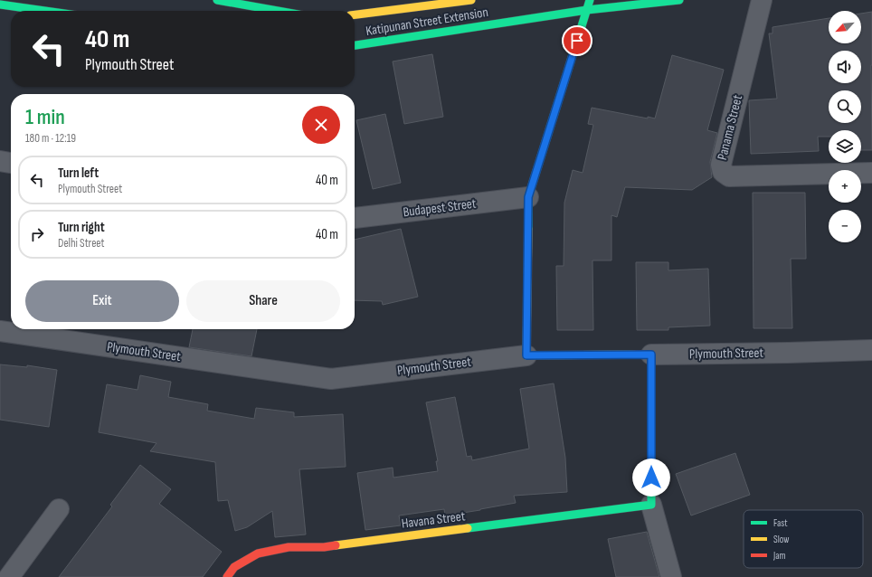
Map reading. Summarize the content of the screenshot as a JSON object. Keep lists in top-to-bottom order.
{
  "streets": {
    "street": [
      "Katipunan Street Extension",
      "Panama Street",
      "Budapest Street",
      "Plymouth Street",
      "Havana Street"
    ]
  },
  "legend": ["Fast", "Slow", "Jam"],
  "north": "bottom left",
  "page": {
    "map_buttons": ["+", "−"],
    "turn": ["40 m", "Plymouth Street"],
    "heading": ["1 min", "180 m · 12:19"],
    "list": [
      {
        "name": "Turn left",
        "note": "Plymouth Street",
        "value": "40 m"
      },
      {
        "name": "Turn right",
        "note": "Delhi Street",
        "value": "40 m"
      }
    ],
    "buttons": ["Exit", "Share"]
  }
}
